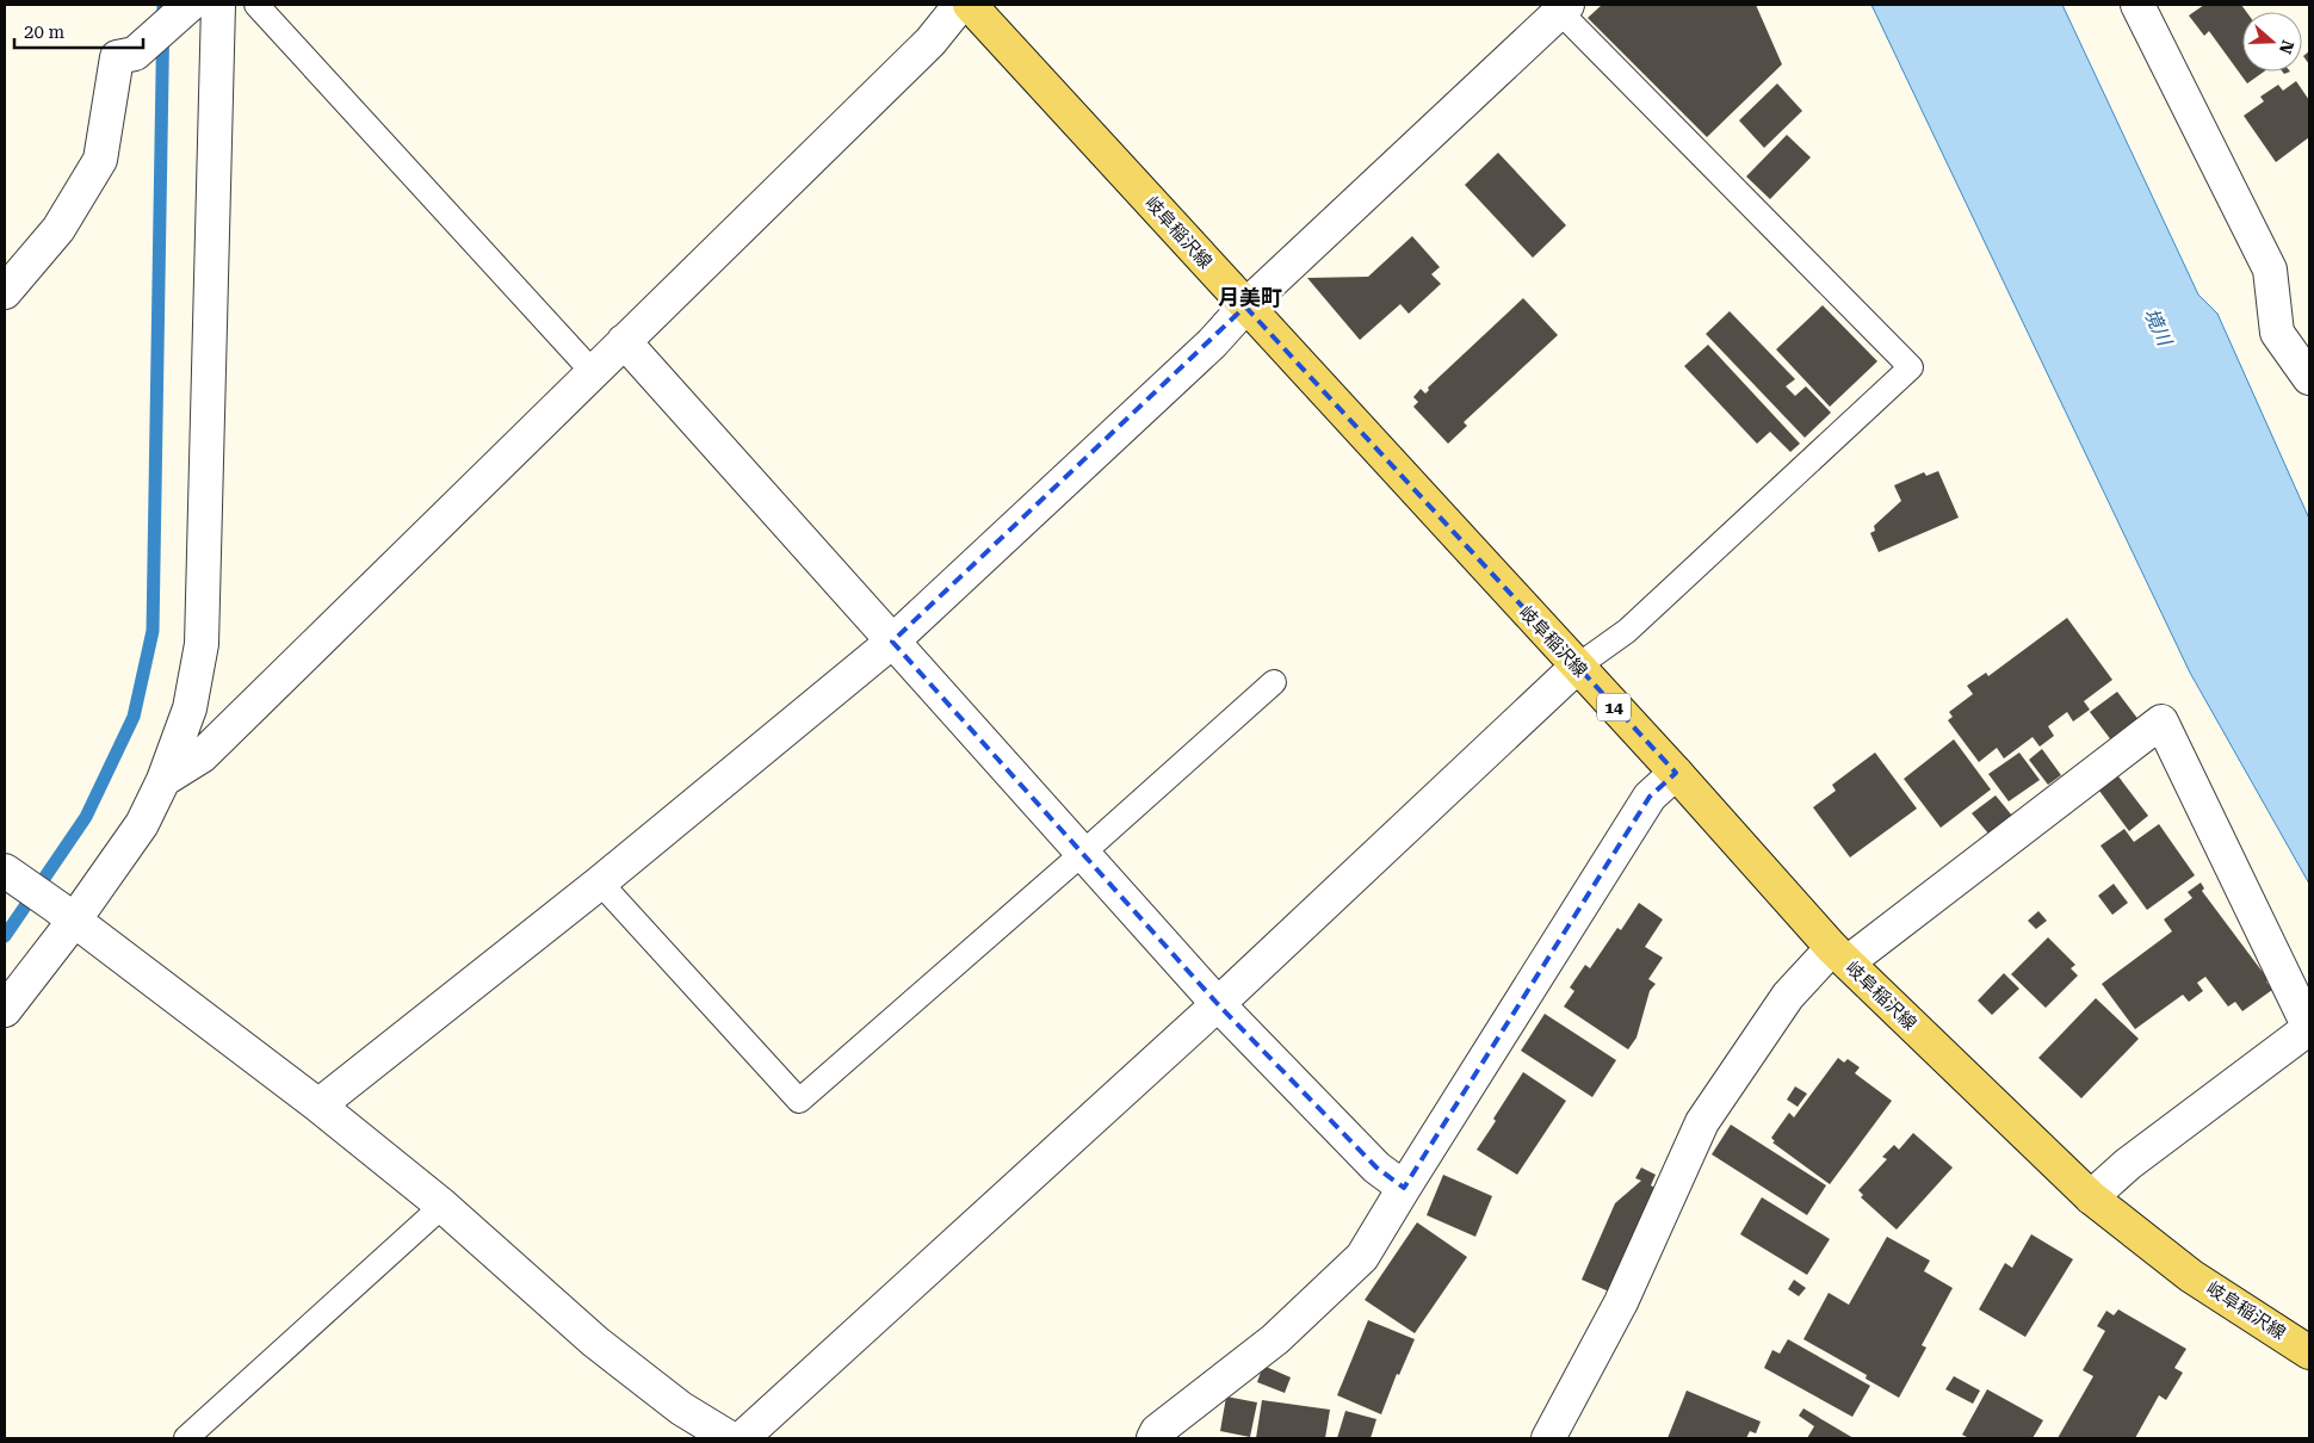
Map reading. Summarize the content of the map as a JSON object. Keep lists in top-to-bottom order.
{
  "streets": {
    "main road": ["岐阜稲沢線", "14"]
  },
  "districts": ["月美町"],
  "water": ["境川"],
  "scale_bar": "20 m",
  "north": "right"
}
